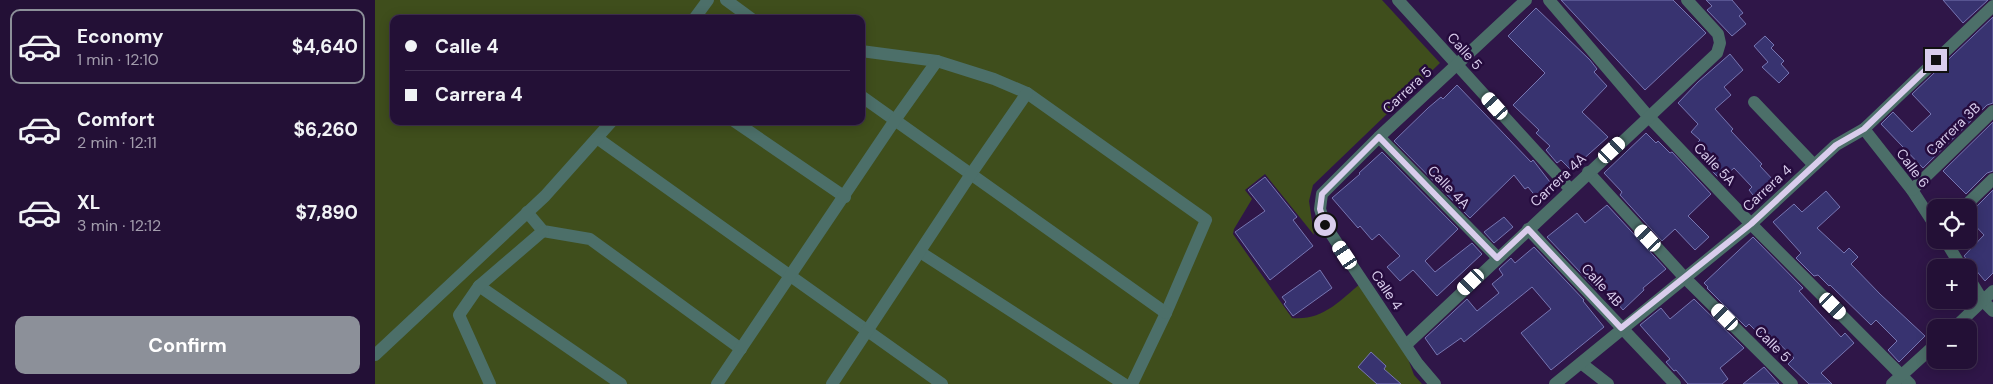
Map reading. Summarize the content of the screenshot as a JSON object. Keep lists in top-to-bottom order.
{
  "streets": {
    "street": [
      "Calle 5",
      "Carrera 5",
      "Carrera 3B",
      "Calle 5A",
      "Calle 6",
      "Carrera 4A",
      "Calle 4A",
      "Carrera 4",
      "Calle 4B",
      "Calle 4"
    ]
  },
  "crossings": [
    ["Calle 5", "Carrera 5"],
    ["Calle 5", "Carrera 4A"],
    ["Calle 5", "Carrera 4"],
    ["Carrera 5", "Calle 4A"],
    ["Carrera 5", "Calle 4"],
    ["Carrera 3B", "Calle 6"],
    ["Calle 5A", "Carrera 4A"],
    ["Calle 5A", "Carrera 4"],
    ["Calle 6", "Carrera 4"],
    ["Carrera 4A", "Calle 4A"],
    ["Carrera 4A", "Calle 4B"],
    ["Carrera 4A", "Calle 4"],
    ["Carrera 4", "Calle 4B"]
  ],
  "page": {
    "list": [
      {
        "name": "Economy",
        "note": "1 min · 12:10",
        "value": "$4,640"
      },
      {
        "name": "Comfort",
        "note": "2 min · 12:11",
        "value": "$6,260"
      },
      {
        "name": "XL",
        "note": "3 min · 12:12",
        "value": "$7,890"
      }
    ],
    "banner": ["Calle 4", "Carrera 4"],
    "map_buttons": ["+", "−"],
    "buttons": "Confirm"
  }
}
